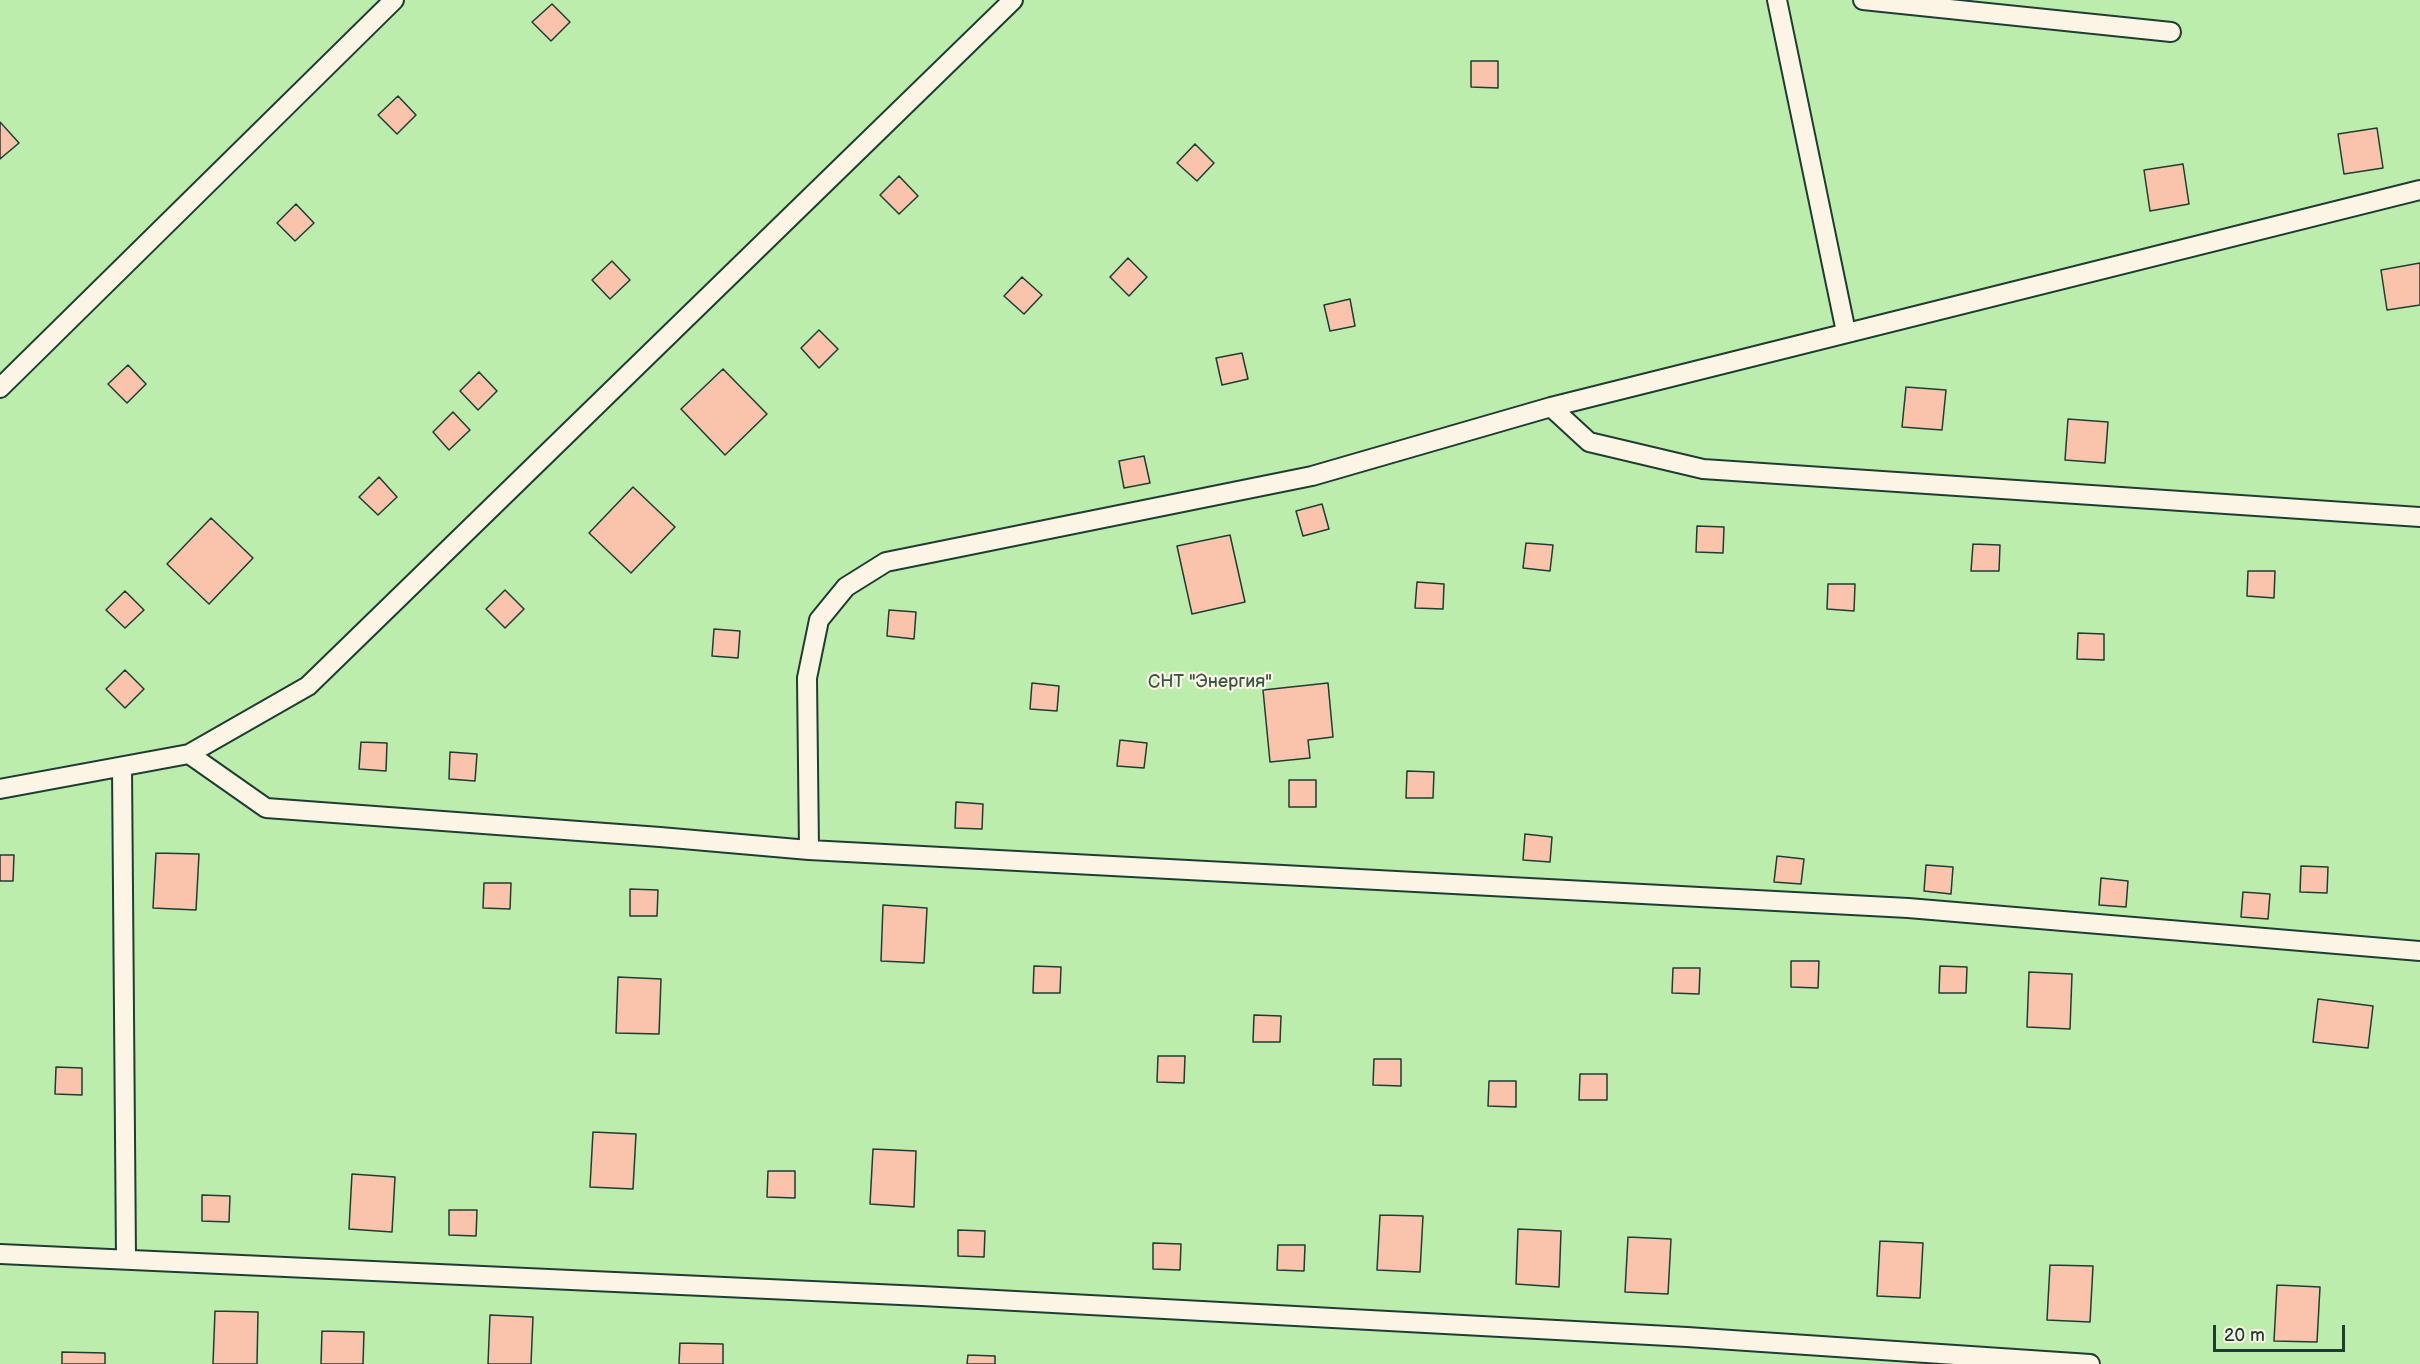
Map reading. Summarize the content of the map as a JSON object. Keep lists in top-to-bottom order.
{
  "parks": ["СНТ \"Энергия\""],
  "scale_bar": "20 m"
}
